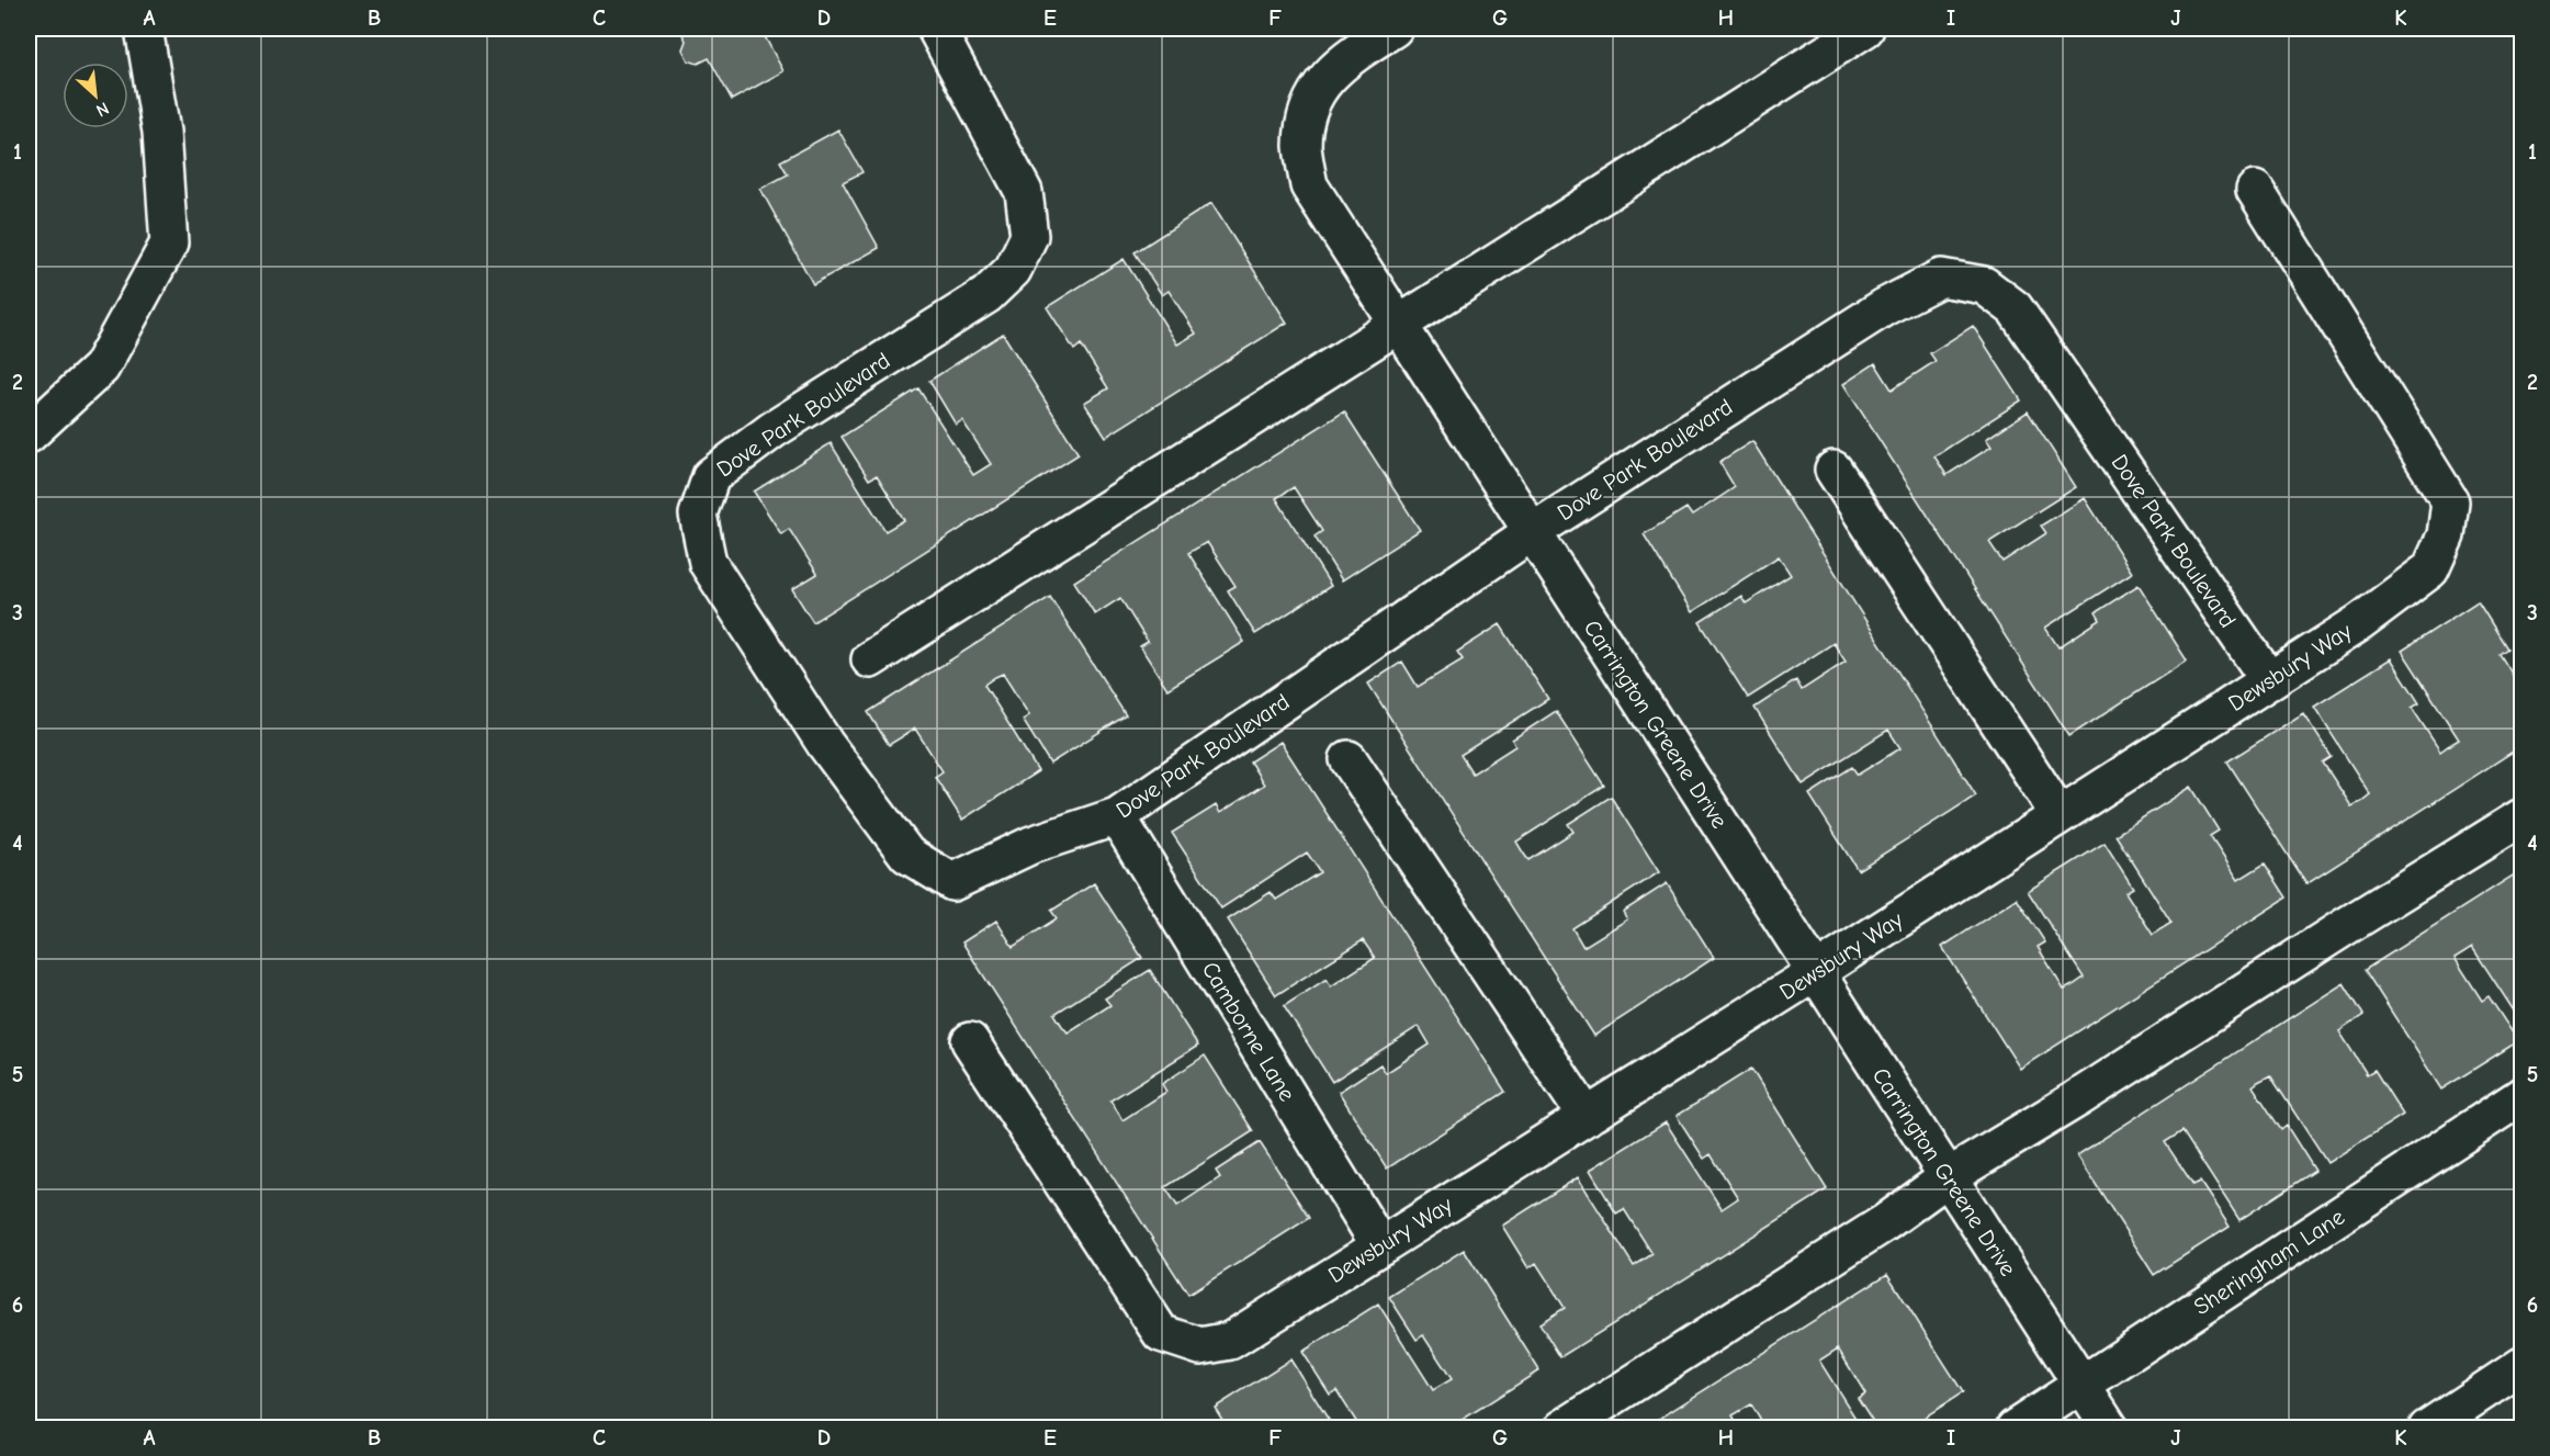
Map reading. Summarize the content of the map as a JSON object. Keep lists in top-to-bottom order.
{
  "streets": {
    "street": [
      "Dove Park Boulevard",
      "Dewsbury Way",
      "Carrington Greene Drive",
      "Camborne Lane",
      "Sheringham Lane"
    ]
  },
  "crossings": [
    ["Dove Park Boulevard", "Dewsbury Way"],
    ["Dove Park Boulevard", "Carrington Greene Drive"],
    ["Dove Park Boulevard", "Camborne Lane"],
    ["Dewsbury Way", "Carrington Greene Drive"],
    ["Dewsbury Way", "Camborne Lane"],
    ["Carrington Greene Drive", "Sheringham Lane"]
  ],
  "north": "bottom right",
  "grid": {
    "columns": [
      "A",
      "B",
      "C",
      "D",
      "E",
      "F",
      "G",
      "H",
      "I",
      "J",
      "K"
    ],
    "rows": [
      "1",
      "2",
      "3",
      "4",
      "5",
      "6"
    ]
  }
}
